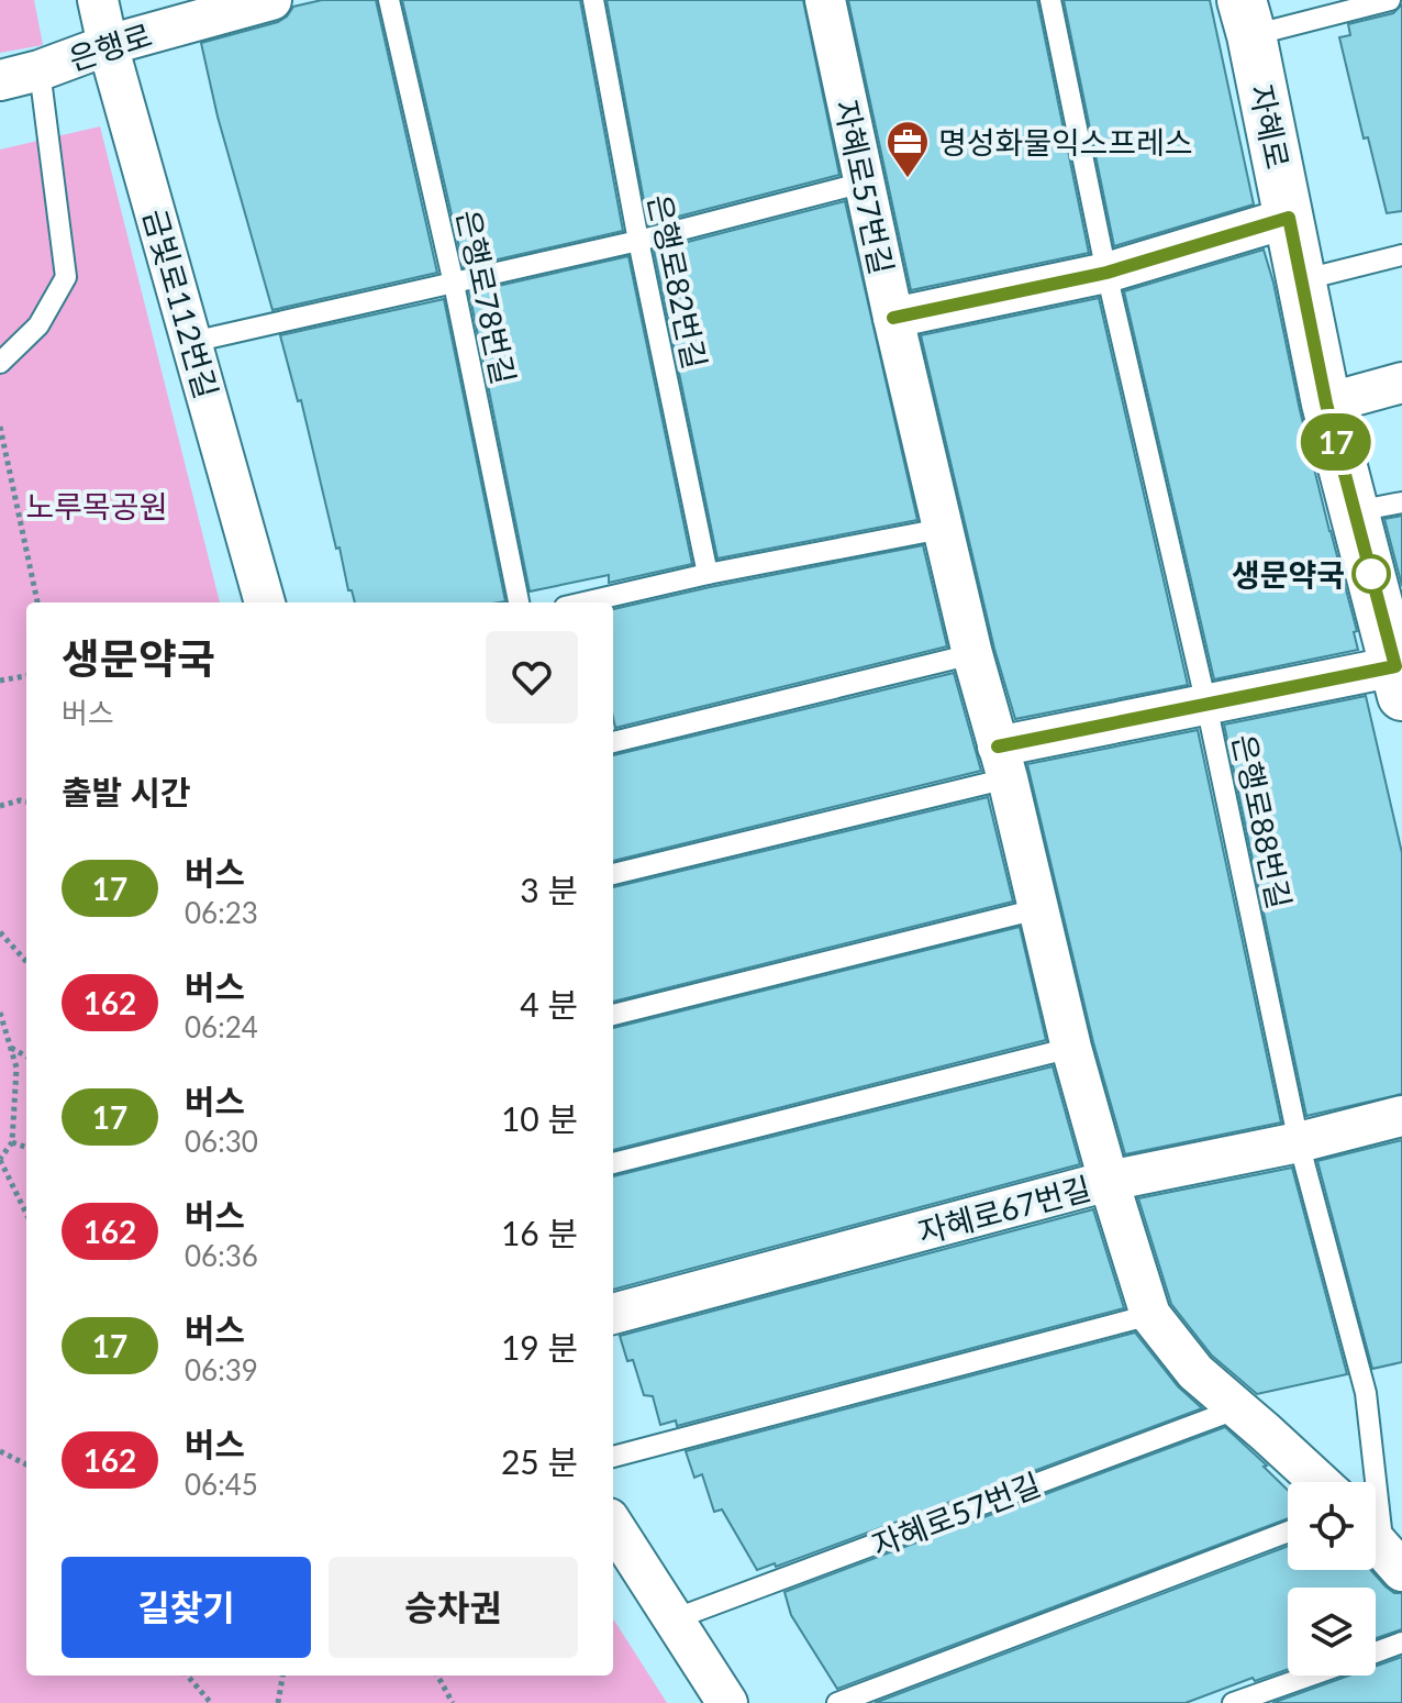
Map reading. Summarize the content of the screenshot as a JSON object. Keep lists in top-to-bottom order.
{
  "streets": {
    "street": [
      "은행로",
      "자혜로",
      "자혜로57번길",
      "금빛로112번길",
      "자혜로67번길"
    ],
    "lane": ["은행로82번길", "은행로78번길", "은행로88번길"]
  },
  "crossings": [
    ["은행로", "금빛로112번길"],
    ["자혜로", "자혜로57번길"],
    ["자혜로", "은행로88번길"],
    ["자혜로57번길", "자혜로67번길"],
    ["은행로88번길", "자혜로67번길"]
  ],
  "parks": ["노루목공원"],
  "places": {
    "office": ["명성화물익스프레스"],
    "other": ["생문약국"]
  },
  "lines": ["bus line 17"],
  "page": {
    "on_map": "17",
    "heading": [
      ["생문약국", "버스"],
      "출발 시간"
    ],
    "list": [
      {
        "mark": "17",
        "name": "버스",
        "note": "06:23",
        "value": "3 분"
      },
      {
        "mark": "162",
        "name": "버스",
        "note": "06:24",
        "value": "4 분"
      },
      {
        "mark": "17",
        "name": "버스",
        "note": "06:30",
        "value": "10 분"
      },
      {
        "mark": "162",
        "name": "버스",
        "note": "06:36",
        "value": "16 분"
      },
      {
        "mark": "17",
        "name": "버스",
        "note": "06:39",
        "value": "19 분"
      },
      {
        "mark": "162",
        "name": "버스",
        "note": "06:45",
        "value": "25 분"
      }
    ],
    "buttons": ["길찾기", "승차권"]
  }
}
